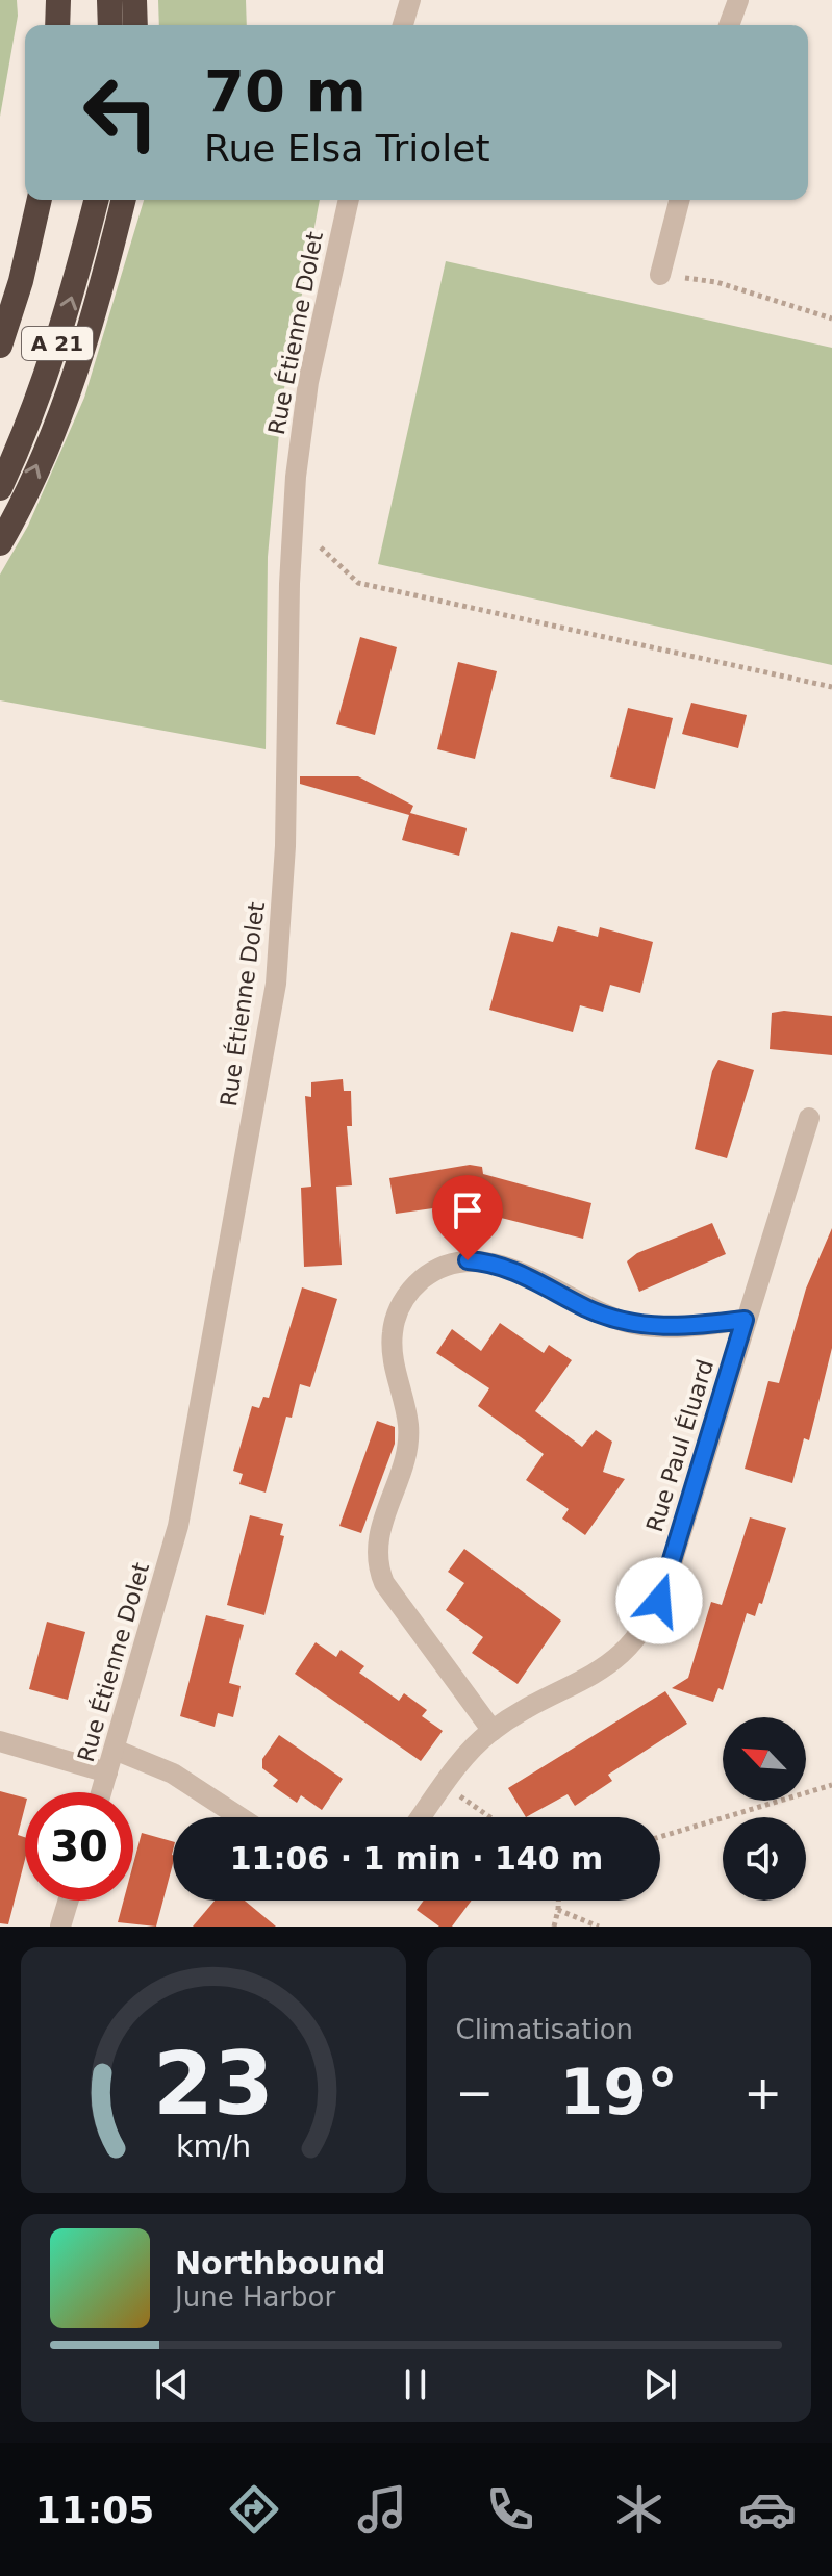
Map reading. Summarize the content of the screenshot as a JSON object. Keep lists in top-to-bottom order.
{
  "streets": {
    "highway": ["A 21"],
    "street": ["Rue Étienne Dolet", "Rue Paul Éluard"]
  },
  "north": "top left",
  "page": {
    "turn": ["70 m", "Rue Elsa Triolet"],
    "limit": "30",
    "trip": "11:06 · 1 min · 140 m",
    "tile": "Climatisation",
    "heat": ["−", "19°", "+"],
    "song": ["Northbound", "June Harbor"],
    "tabs": "11:05",
    "gauge": ["23", "km/h"]
  }
}
